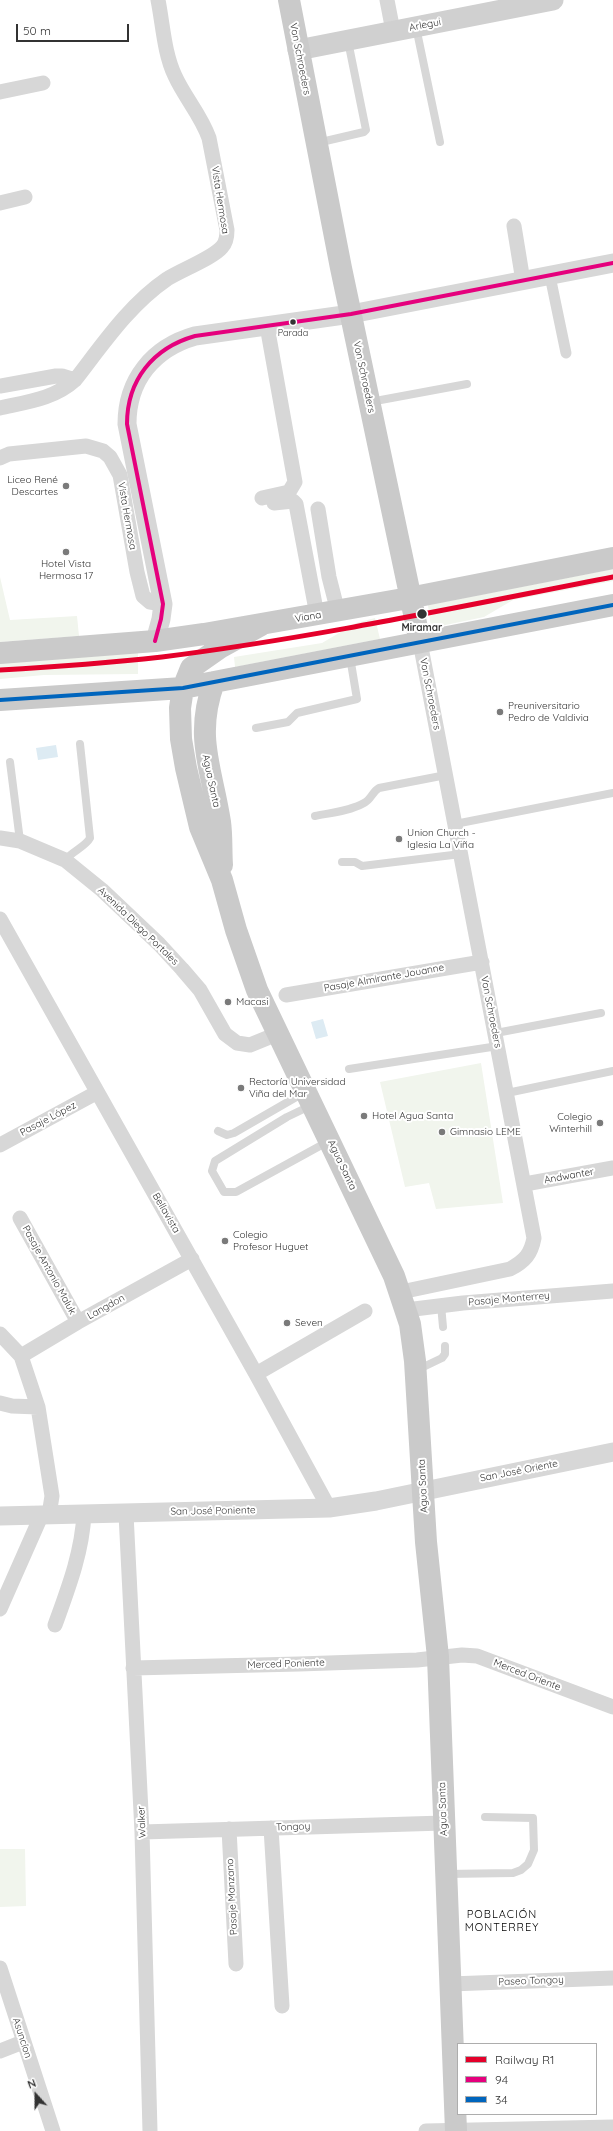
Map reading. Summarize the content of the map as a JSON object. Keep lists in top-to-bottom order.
{
  "streets": {
    "main road": [
      "Arlegui",
      "Von Schroeders",
      "Viana",
      "Agua Santa"
    ],
    "street": [
      "Vista Hermosa",
      "Avenida Diego Portales",
      "Pasaje Almirante Jouanne",
      "Pasaje López",
      "Andwanter",
      "Bellavista",
      "Pasaje Antonio Maluk",
      "Pasaje Monterrey",
      "Langdon",
      "San José Oriente",
      "San José Poniente",
      "Merced Poniente",
      "Merced Oriente",
      "Walker",
      "Tongoy",
      "Pasaje Manzano",
      "Paseo Tongoy",
      "Asuncíon"
    ]
  },
  "crossings": [
    ["Arlegui", "Von Schroeders"],
    ["Von Schroeders", "Viana"],
    ["Von Schroeders", "Agua Santa"],
    ["Von Schroeders", "Pasaje Almirante Jouanne"],
    ["Von Schroeders", "Andwanter"],
    ["Von Schroeders", "Pasaje Monterrey"],
    ["Viana", "Agua Santa"],
    ["Agua Santa", "Avenida Diego Portales"],
    ["Agua Santa", "Pasaje Monterrey"],
    ["Agua Santa", "San José Oriente"],
    ["Agua Santa", "San José Poniente"],
    ["Agua Santa", "Merced Poniente"],
    ["Agua Santa", "Merced Oriente"],
    ["Agua Santa", "Tongoy"],
    ["Agua Santa", "Paseo Tongoy"],
    ["Pasaje López", "Bellavista"],
    ["Bellavista", "Langdon"],
    ["Bellavista", "San José Poniente"],
    ["Pasaje Antonio Maluk", "Langdon"],
    ["San José Oriente", "San José Poniente"],
    ["San José Poniente", "Walker"],
    ["Merced Poniente", "Merced Oriente"],
    ["Merced Poniente", "Walker"],
    ["Walker", "Tongoy"],
    ["Tongoy", "Pasaje Manzano"]
  ],
  "districts": ["POBLACIÓN MONTERREY"],
  "places": [
    "Parada",
    "Liceo René Descartes",
    "Hotel Vista Hermosa 17",
    "Miramar",
    "Preuniversitario Pedro de Valdivia",
    "Union Church - Iglesia La Viña",
    "Macasi",
    "Rectoría Universidad Viña del Mar",
    "Hotel Agua Santa",
    "Colegio Winterhill",
    "Gimnasio LEME",
    "Colegio Profesor Huguet",
    "Seven"
  ],
  "lines": ["transit line 94", "rail line R1", "transit line 34"],
  "legend": ["Railway R1", "94", "34"],
  "scale_bar": "50 m",
  "north": "top"
}
